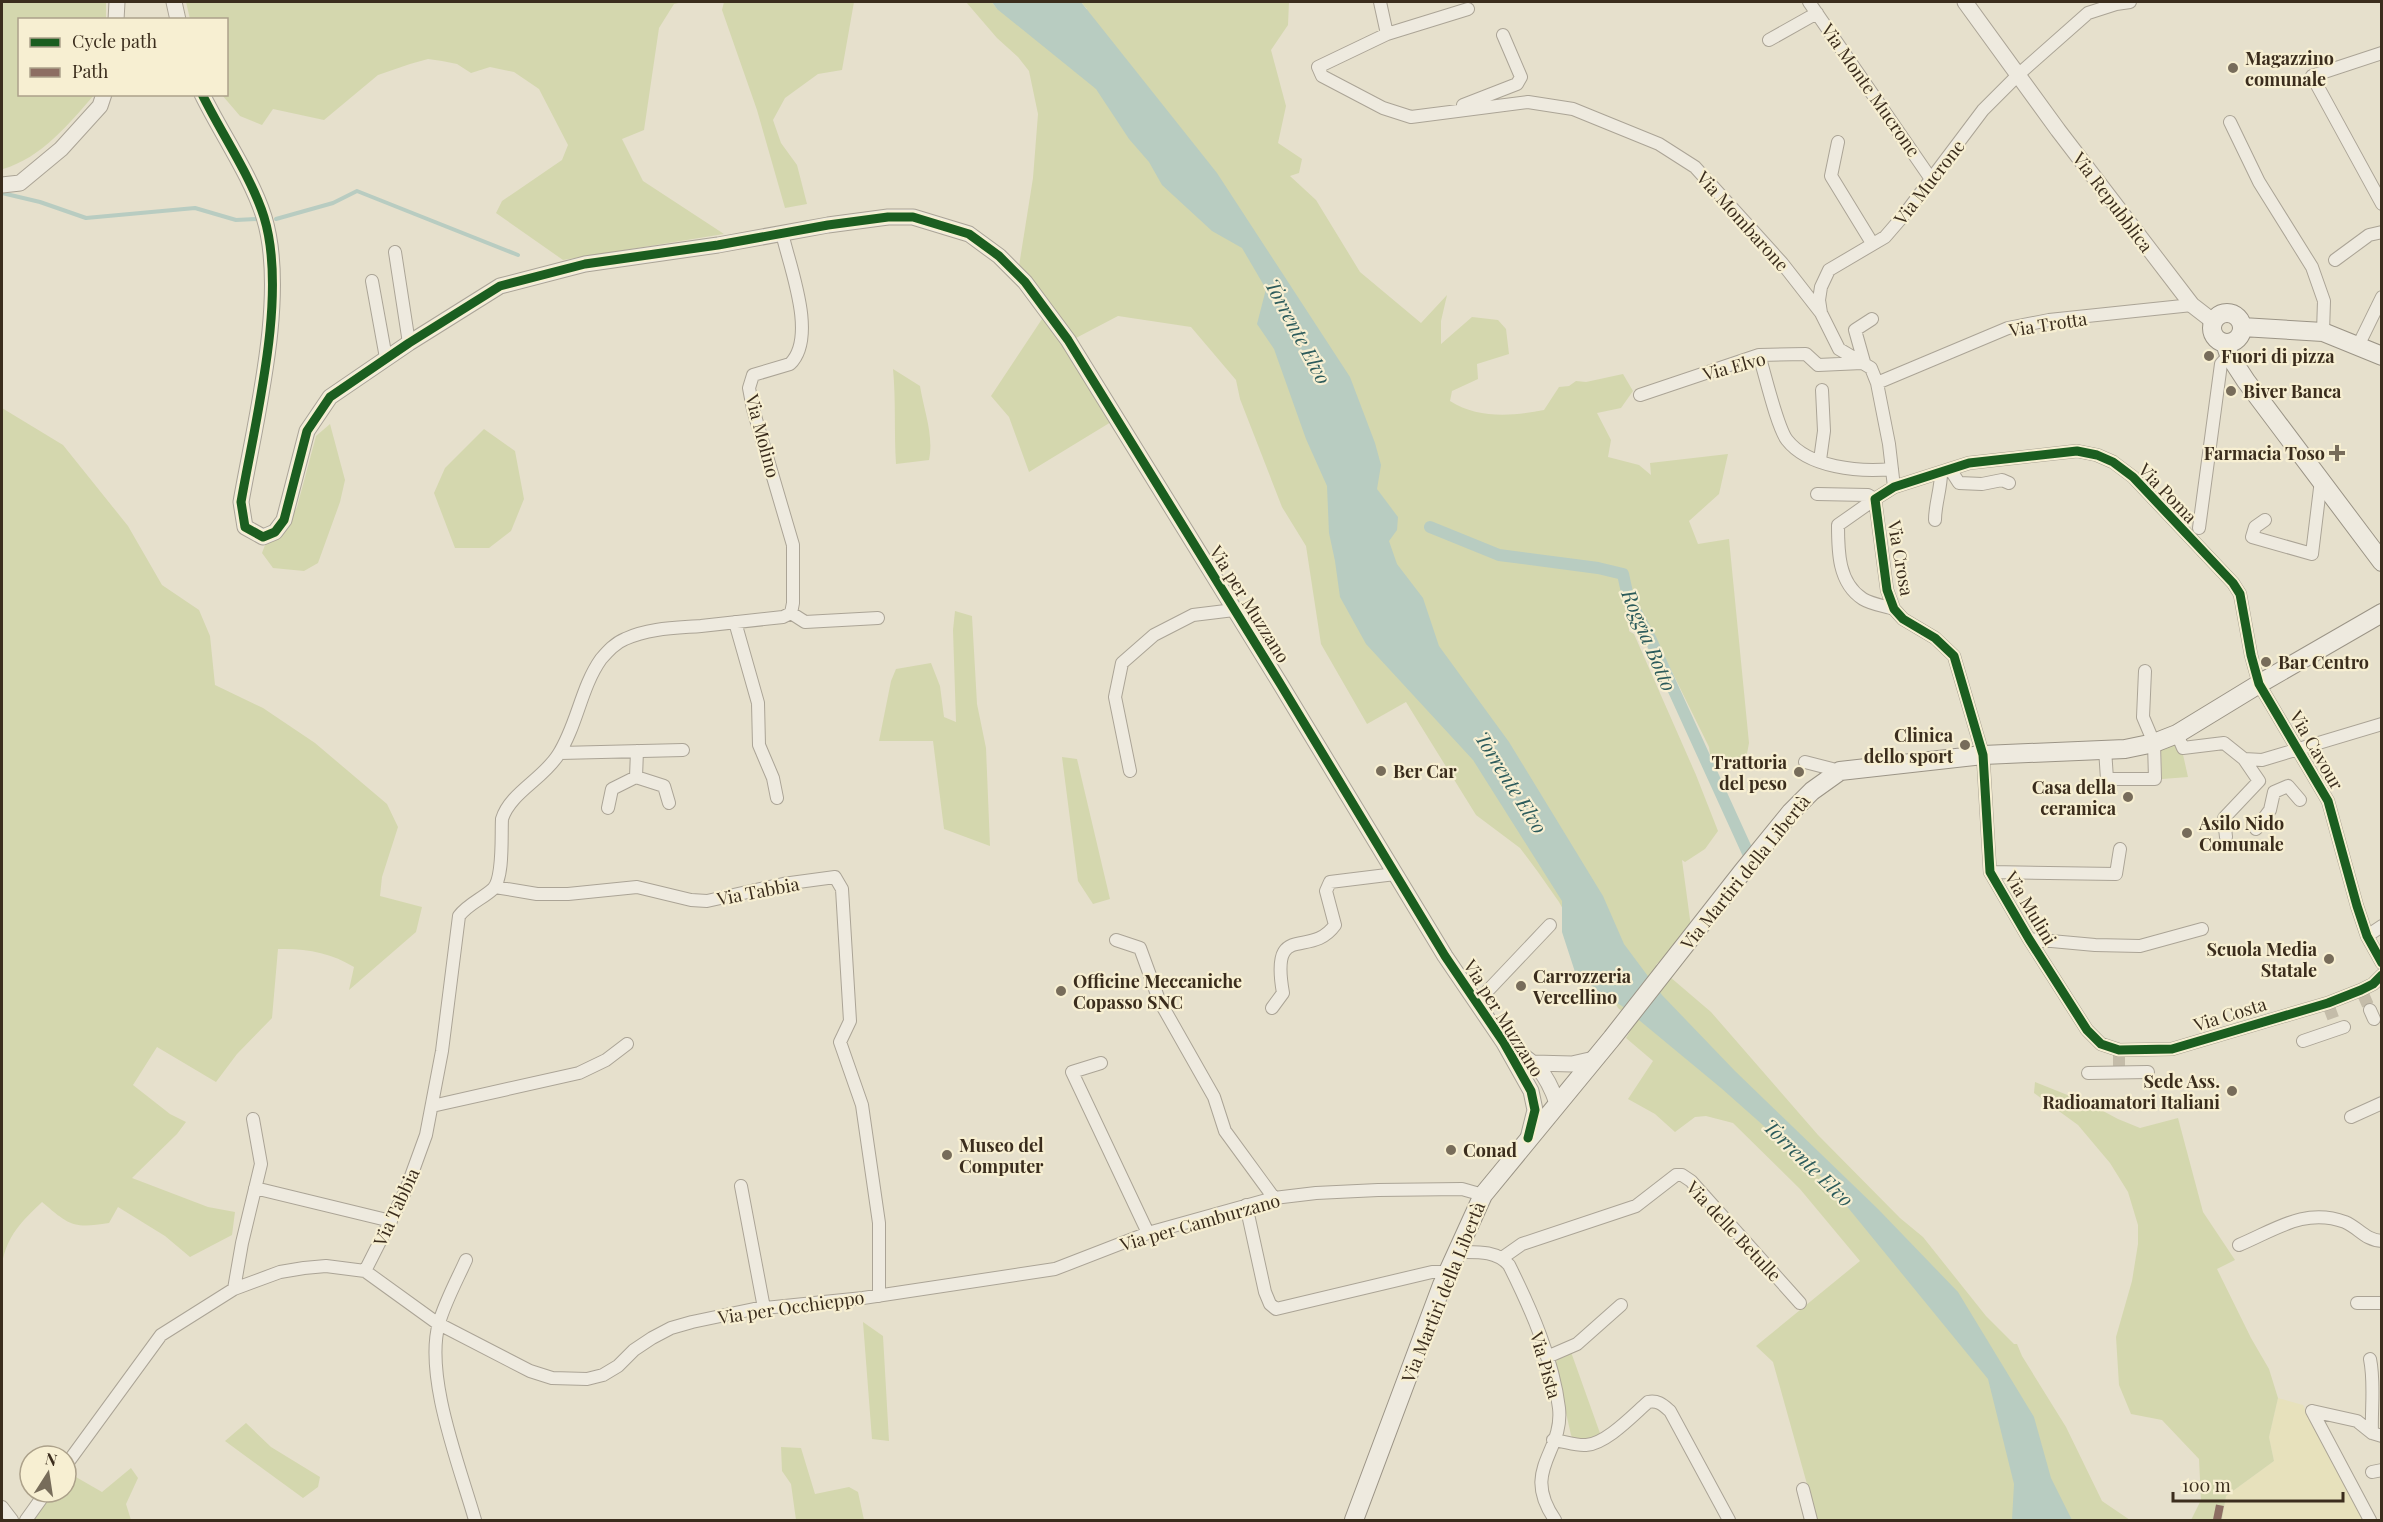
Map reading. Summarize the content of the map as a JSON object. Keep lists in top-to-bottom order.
{
  "streets": {
    "main road": ["Via Martiri della Libertà"],
    "street": [
      "Via Monte Mucrone",
      "Via Mucrone",
      "Via Repubblica",
      "Via Mombarone",
      "Via Trotta",
      "Via Elvo",
      "Via Molino",
      "Via Poma",
      "Via Crosa",
      "Via per Muzzano",
      "Via Cavour",
      "Via Tabbia",
      "Via Mulini",
      "Via Costa",
      "Via per Camburzano",
      "Via delle Betulle",
      "Via per Occhieppo",
      "Via Pista"
    ]
  },
  "crossings": [
    ["Via Monte Mucrone", "Via Mucrone"],
    ["Via Mucrone", "Via Repubblica"],
    ["Via Mucrone", "Via Mombarone"],
    ["Via Mucrone", "Via Elvo"],
    ["Via Repubblica", "Via Trotta"],
    ["Via Molino", "Via per Muzzano"],
    ["Via Poma", "Via Crosa"],
    ["Via Poma", "Via Cavour"],
    ["Via Poma", "Via Martiri della Libertà"],
    ["Via Crosa", "Via Martiri della Libertà"],
    ["Via Crosa", "Via Mulini"],
    ["Via per Muzzano", "Via Martiri della Libertà"],
    ["Via Cavour", "Via Martiri della Libertà"],
    ["Via Martiri della Libertà", "Via Mulini"],
    ["Via Martiri della Libertà", "Via per Camburzano"],
    ["Via Tabbia", "Via per Occhieppo"],
    ["Via Mulini", "Via Costa"],
    ["Via per Camburzano", "Via per Occhieppo"],
    ["Via delle Betulle", "Via Pista"]
  ],
  "water": ["Torrente Elvo", "Roggia Botto"],
  "places": {
    "other": [
      "Magazzino comunale",
      "Fuori di pizza",
      "Biver Banca",
      "Bar Centro",
      "Clinica dello sport",
      "Ber Car",
      "Trattoria del peso",
      "Casa della ceramica",
      "Asilo Nido Comunale",
      "Scuola Media Statale",
      "Carrozzeria Vercellino",
      "Officine Meccaniche Copasso SNC",
      "Sede Ass. Radioamatori Italiani",
      "Conad",
      "Museo del Computer"
    ],
    "health": ["Farmacia Toso"]
  },
  "legend": ["Cycle path", "Path"],
  "scale_bar": "100 m",
  "north": "top"
}
